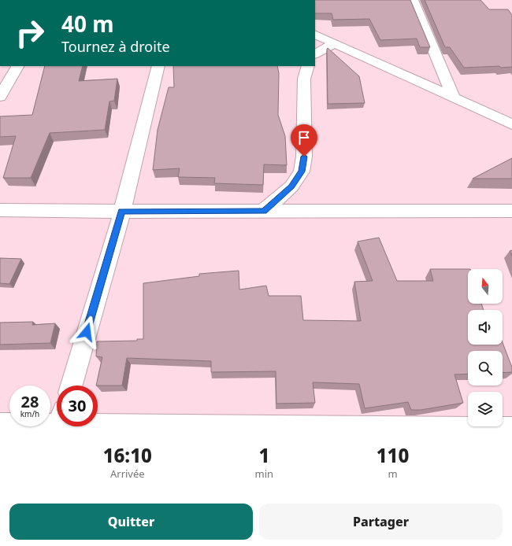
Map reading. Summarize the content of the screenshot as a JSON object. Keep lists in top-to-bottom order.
{
  "north": "top",
  "page": {
    "turn": ["40 m", "Tournez à droite"],
    "speed": "28 km/h",
    "limit": "30",
    "eta": [
      "16:10",
      "Arrivée",
      "1",
      "min",
      "110",
      "m"
    ],
    "buttons": ["Quitter", "Partager"]
  }
}
